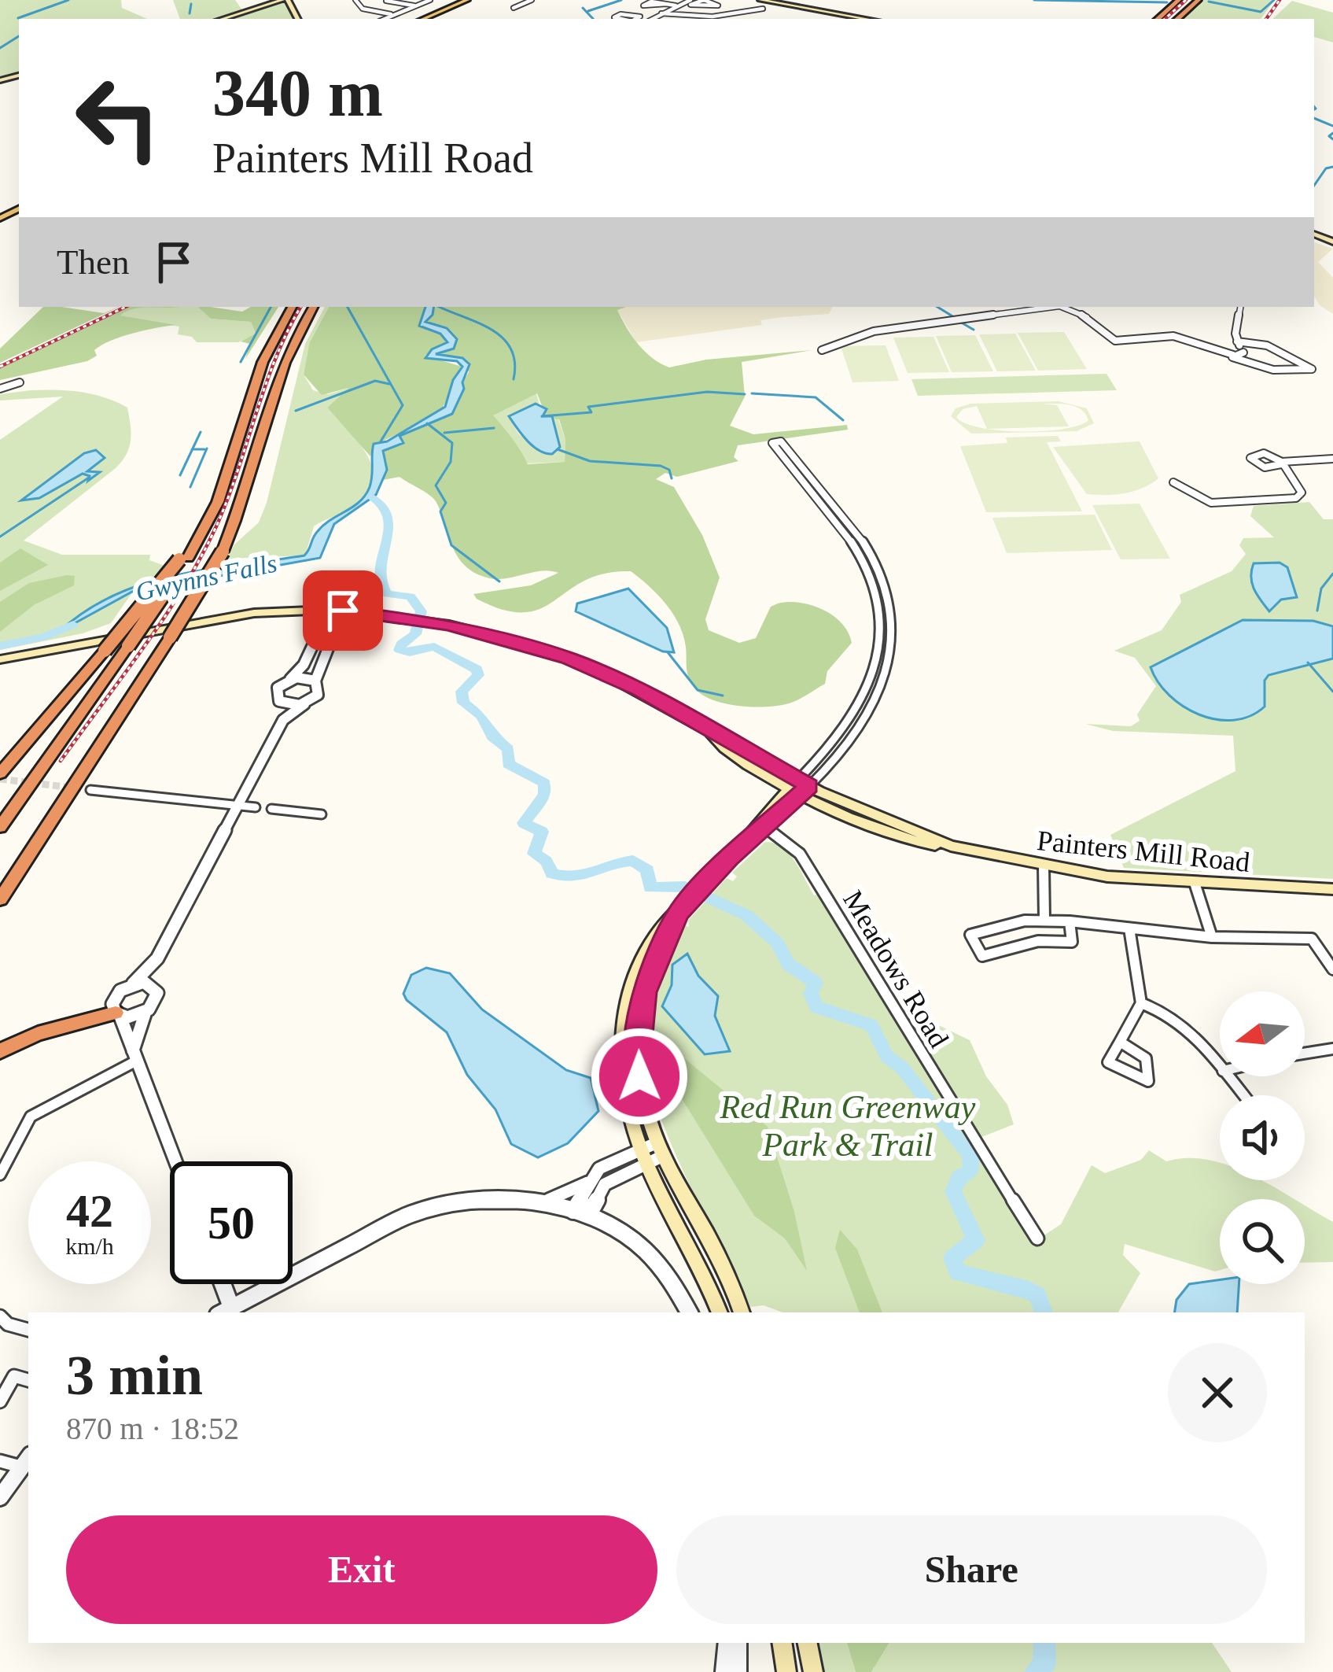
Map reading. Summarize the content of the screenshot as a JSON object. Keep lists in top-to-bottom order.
{
  "streets": {
    "main road": ["Painters Mill Road"],
    "street": ["Meadows Road"]
  },
  "water": ["Gwynns Falls"],
  "parks": ["Red Run Greenway Park & Trail"],
  "north": "left",
  "page": {
    "turn": ["340 m", "Painters Mill Road"],
    "then": "Then",
    "speed": "42 km/h",
    "limit": "50",
    "heading": ["3 min", "870 m · 18:52"],
    "buttons": ["Exit", "Share"]
  }
}
